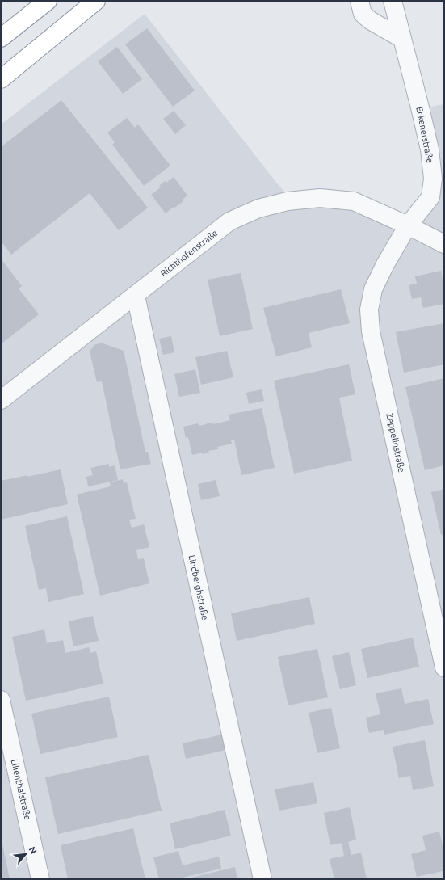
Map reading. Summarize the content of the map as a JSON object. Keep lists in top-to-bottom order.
{
  "streets": {
    "street": [
      "Eckenerstraße",
      "Richthofenstraße",
      "Zeppelinstraße",
      "Lindberghstraße",
      "Lilienthalstraße"
    ]
  },
  "crossings": [
    ["Eckenerstraße", "Richthofenstraße"],
    ["Eckenerstraße", "Zeppelinstraße"],
    ["Richthofenstraße", "Zeppelinstraße"],
    ["Richthofenstraße", "Lindberghstraße"]
  ],
  "north": "top right"
}
